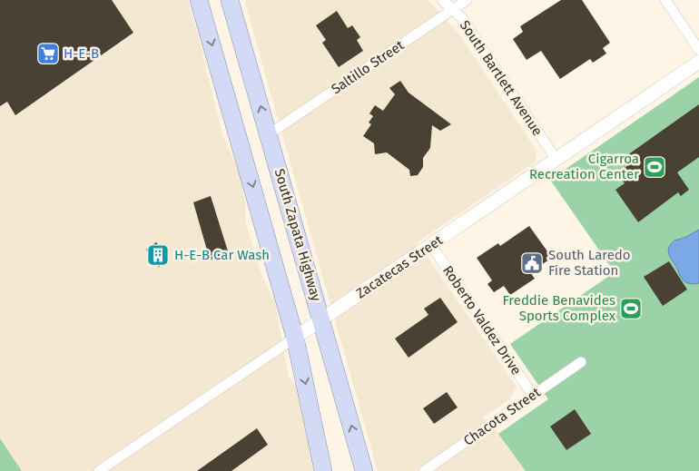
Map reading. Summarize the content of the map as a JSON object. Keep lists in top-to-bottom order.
{
  "streets": {
    "main road": ["South Zapata Highway"],
    "street": [
      "Saltillo Street",
      "South Bartlett Avenue",
      "Zacatecas Street",
      "Roberto Valdez Drive",
      "Chacota Street"
    ]
  },
  "crossings": [
    ["Saltillo Street", "South Bartlett Avenue"],
    ["Saltillo Street", "South Zapata Highway"],
    ["South Bartlett Avenue", "Zacatecas Street"],
    ["South Zapata Highway", "Zacatecas Street"],
    ["Zacatecas Street", "Roberto Valdez Drive"],
    ["Roberto Valdez Drive", "Chacota Street"]
  ],
  "places": {
    "supermarket": ["H-E-B"],
    "sports": ["Cigarroa Recreation Center", "Freddie Benavides Sports Complex"],
    "building": ["H-E-B Car Wash"],
    "public building": ["South Laredo Fire Station"]
  }
}
